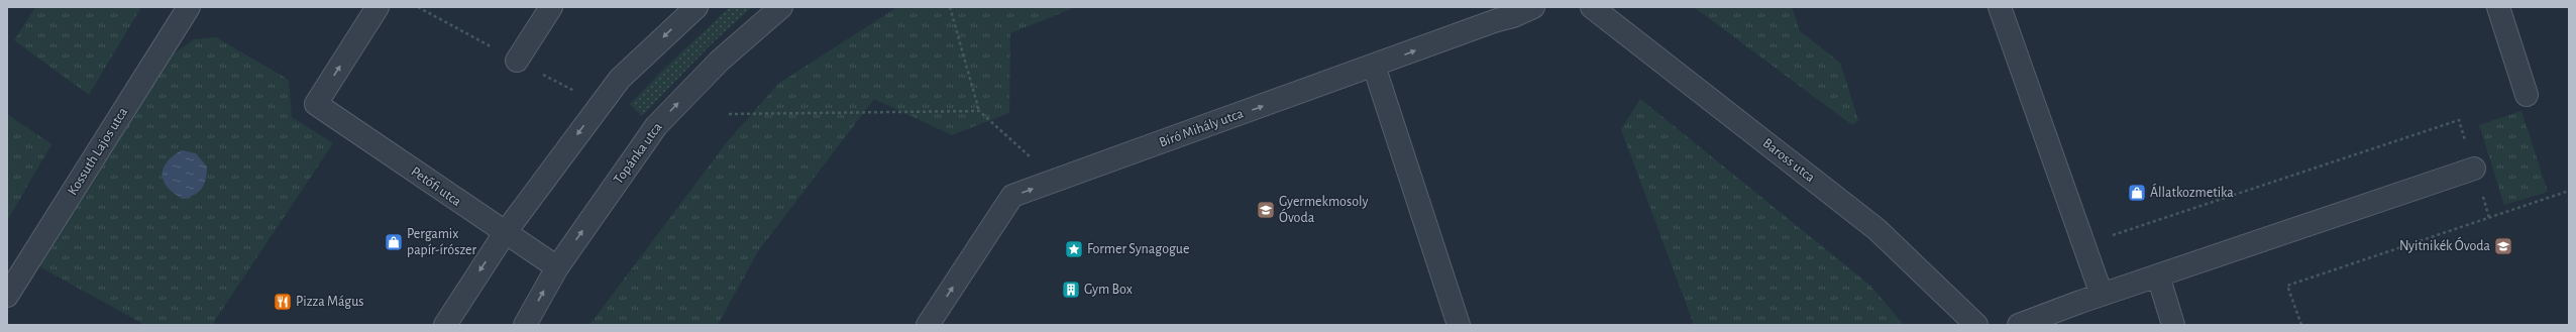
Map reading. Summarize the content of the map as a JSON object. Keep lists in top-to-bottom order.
{
  "streets": {
    "street": [
      "Bíró Mihály utca",
      "Kossuth Lajos utca",
      "Topánka utca",
      "Baross utca",
      "Petőfi utca"
    ]
  },
  "crossings": [
    ["Topánka utca", "Petőfi utca"]
  ],
  "one_way": ["Bíró Mihály utca"],
  "places": {
    "shop": ["Állatkozmetika", "Pergamix papír-írószer"],
    "school or university": ["Gyermekmosoly Óvoda", "Nyitnikék Óvoda"],
    "place": ["Former Synagogue"],
    "building": ["Gym Box"],
    "restaurant": ["Pizza Mágus"]
  }
}
